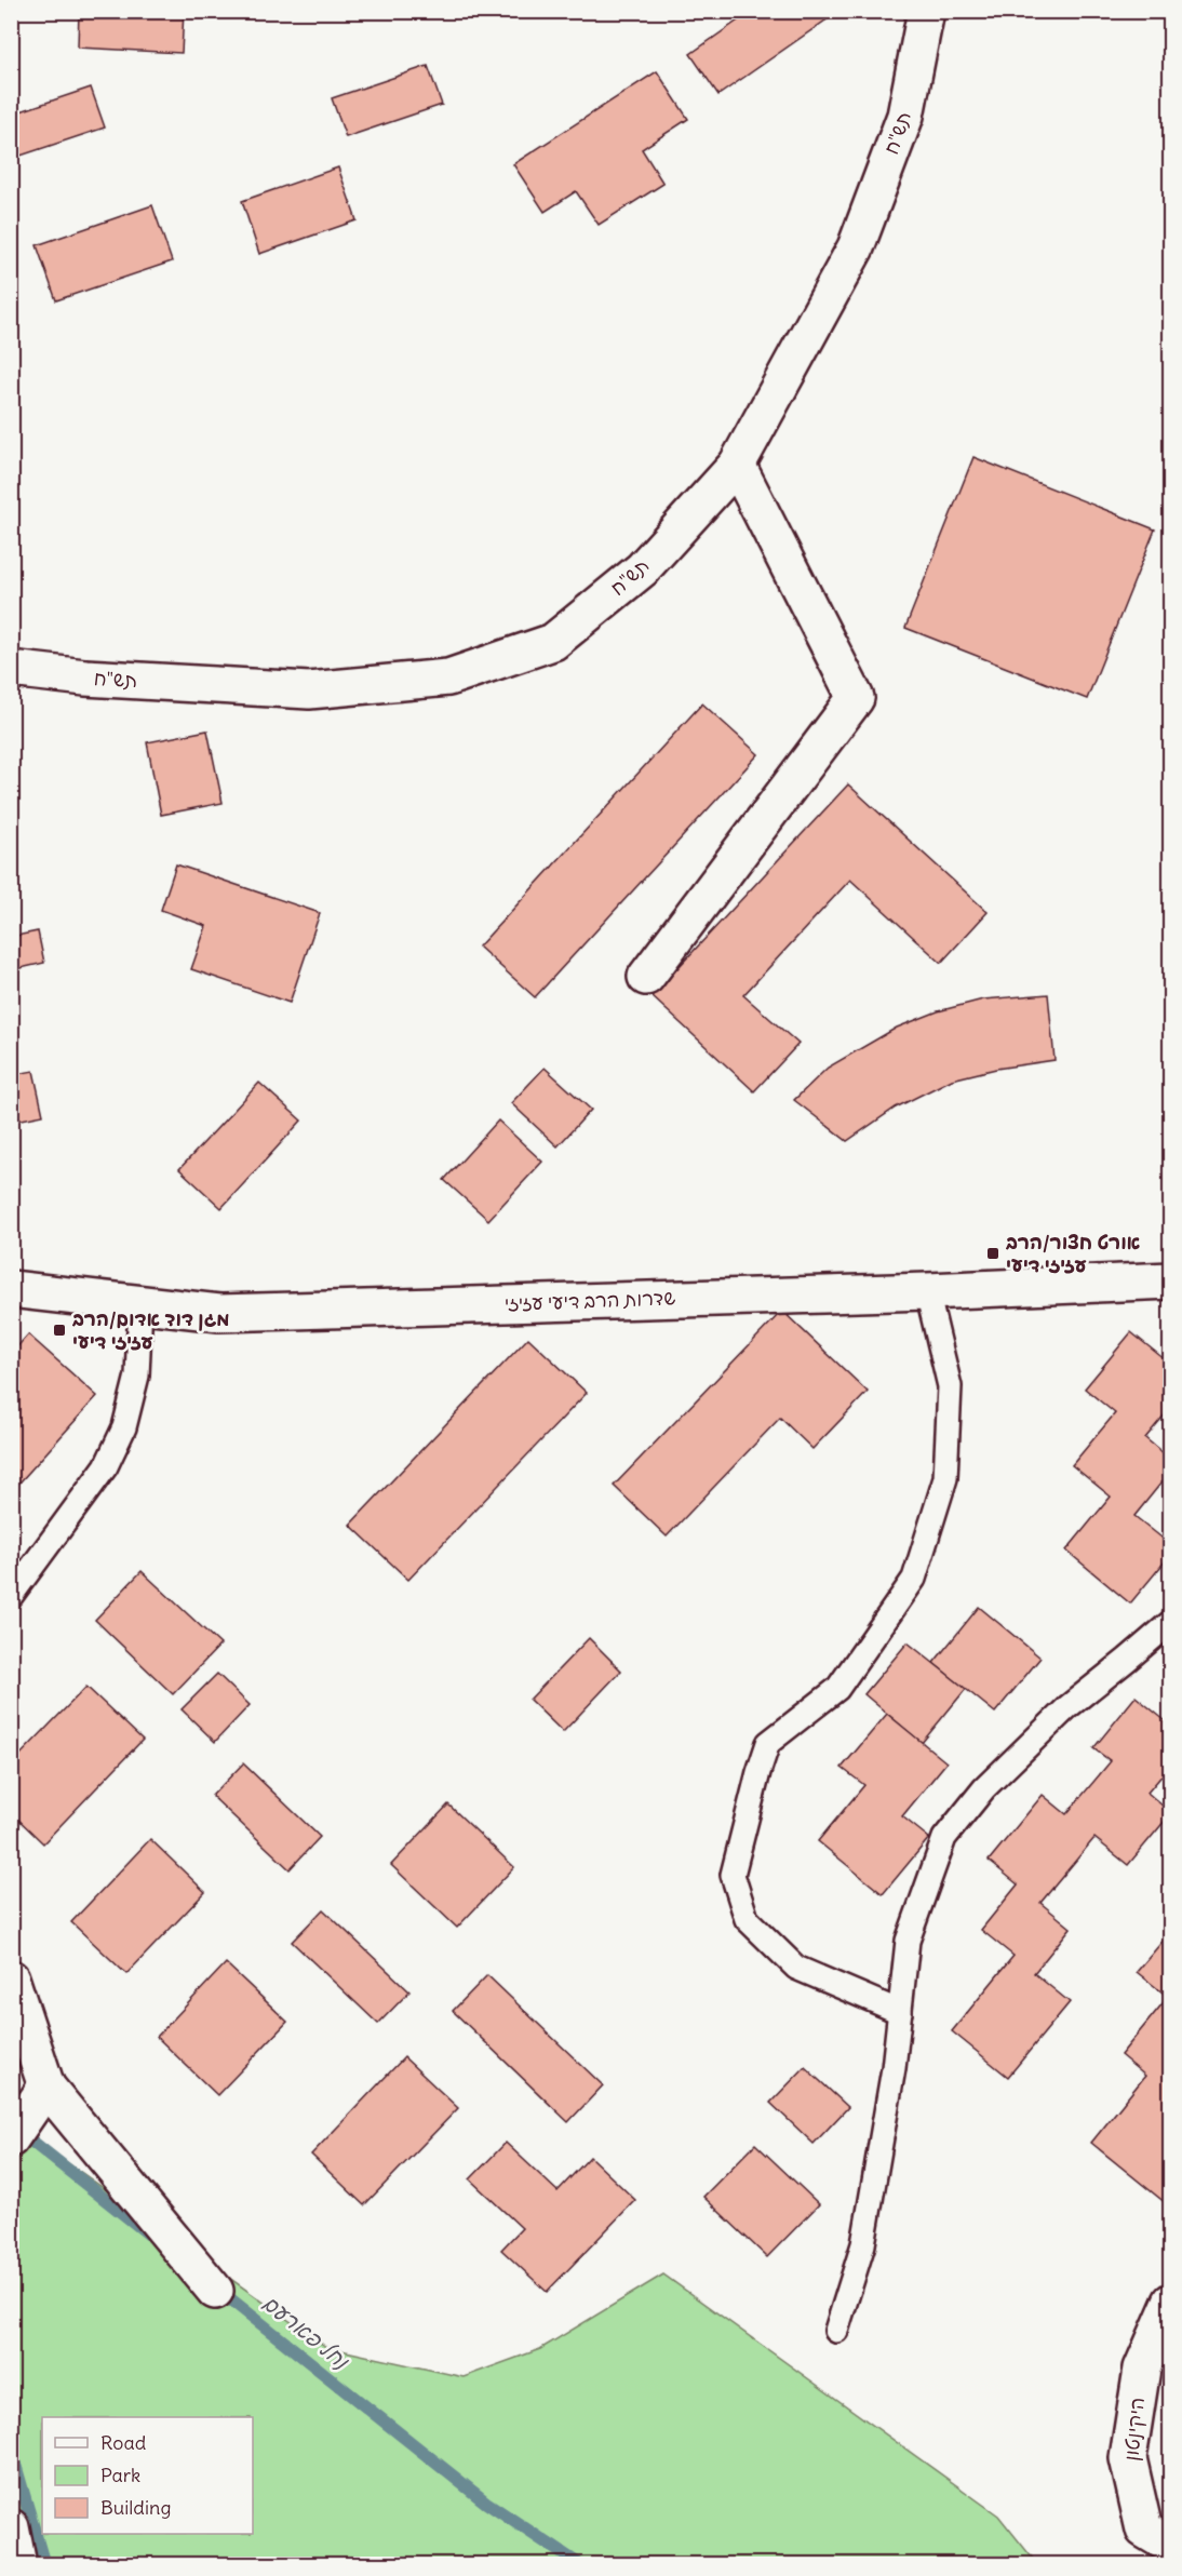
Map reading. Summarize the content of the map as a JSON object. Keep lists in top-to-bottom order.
{
  "streets": {
    "street": ["תש\"ח", "שדרות הרב דיעי עזיזי", "היקינטון"]
  },
  "water": ["נחל פארעם"],
  "places": {
    "transit": ["אורט חצור/הרב עזיזי דיעי", "מגן דוד אדום/הרב עזיזי דיעי"]
  },
  "legend": ["Road", "Park", "Building"]
}
